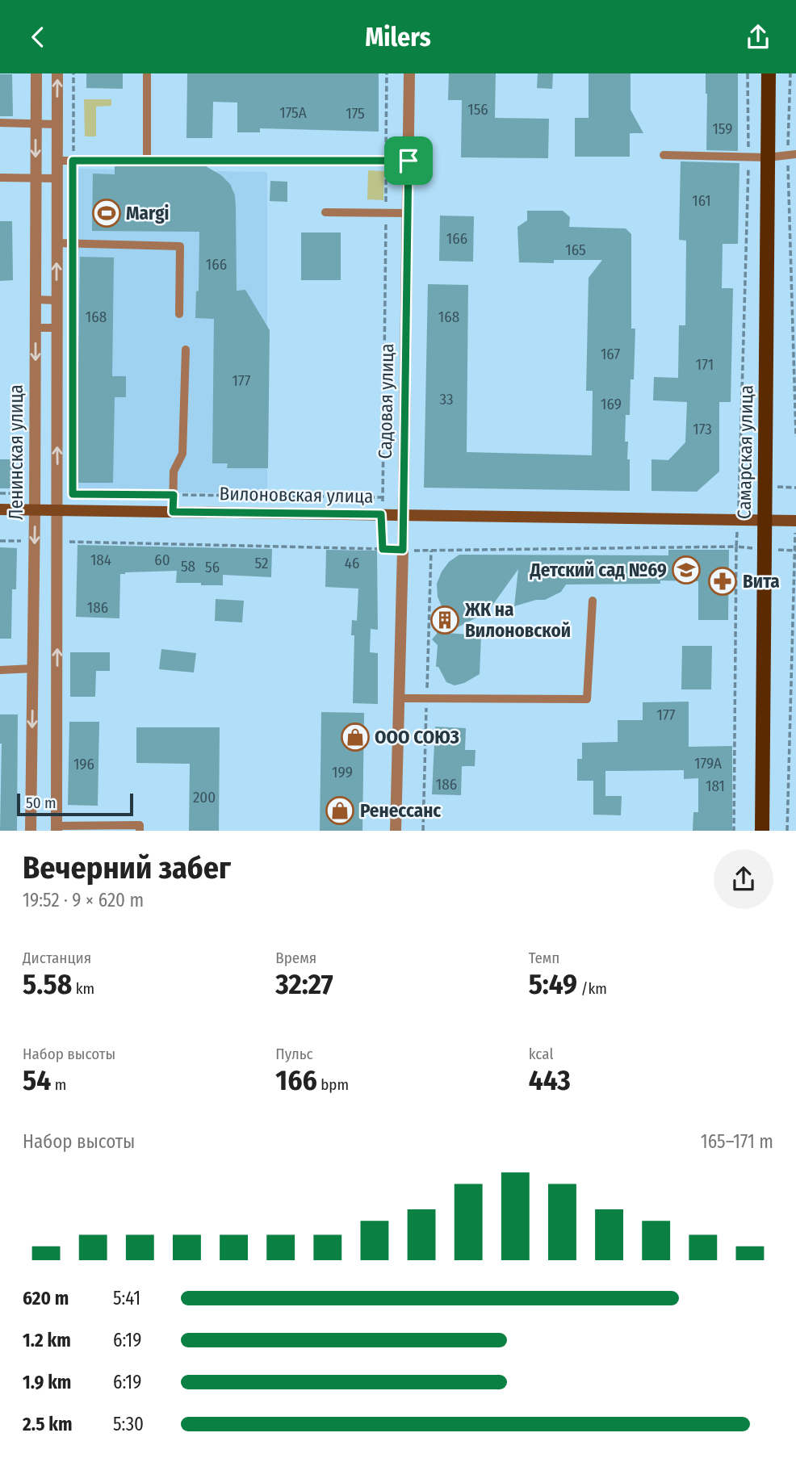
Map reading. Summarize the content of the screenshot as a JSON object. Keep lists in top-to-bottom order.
{
  "streets": {
    "main road": ["Самарская улица", "Вилоновская улица"],
    "street": ["Садовая улица", "Ленинская улица"]
  },
  "crossings": [
    ["Садовая улица", "Вилоновская улица"],
    ["Ленинская улица", "Вилоновская улица"],
    ["Самарская улица", "Вилоновская улица"]
  ],
  "places": {
    "sports": ["Margi"],
    "school or university": ["Детский сад №69"],
    "pharmacy": ["Вита"],
    "building": ["ЖК на Вилоновской"],
    "shop": ["ООО СОЮЗ", "Ренессанс"]
  },
  "house_numbers": [
    "156",
    "175А",
    "175",
    "159",
    "161",
    "166",
    "165",
    "166",
    "168",
    "168",
    "167",
    "171",
    "177",
    "33",
    "169",
    "173",
    "184",
    "60",
    "52",
    "46",
    "58",
    "56",
    "186",
    "177",
    "179А",
    "196",
    "199",
    "186",
    "181",
    "200"
  ],
  "scale_bar": "50 m",
  "page": {
    "header": "Milers",
    "scale": "50 m",
    "heading": ["Вечерний забег", "19:52 · 9 × 620 m"],
    "stats": [
      ["Дистанция", "5.58 km"],
      ["Время", "32:27"],
      ["Темп", "5:49 /km"],
      ["Набор высоты", "54 m"],
      ["Пульс", "166 bpm"],
      ["kcal", "443"]
    ],
    "chart": ["Набор высоты", "165–171 m"],
    "list": [
      {
        "name": "620 m",
        "note": "5:41"
      },
      {
        "name": "1.2 km",
        "note": "6:19"
      },
      {
        "name": "1.9 km",
        "note": "6:19"
      },
      {
        "name": "2.5 km",
        "note": "5:30"
      }
    ]
  }
}
